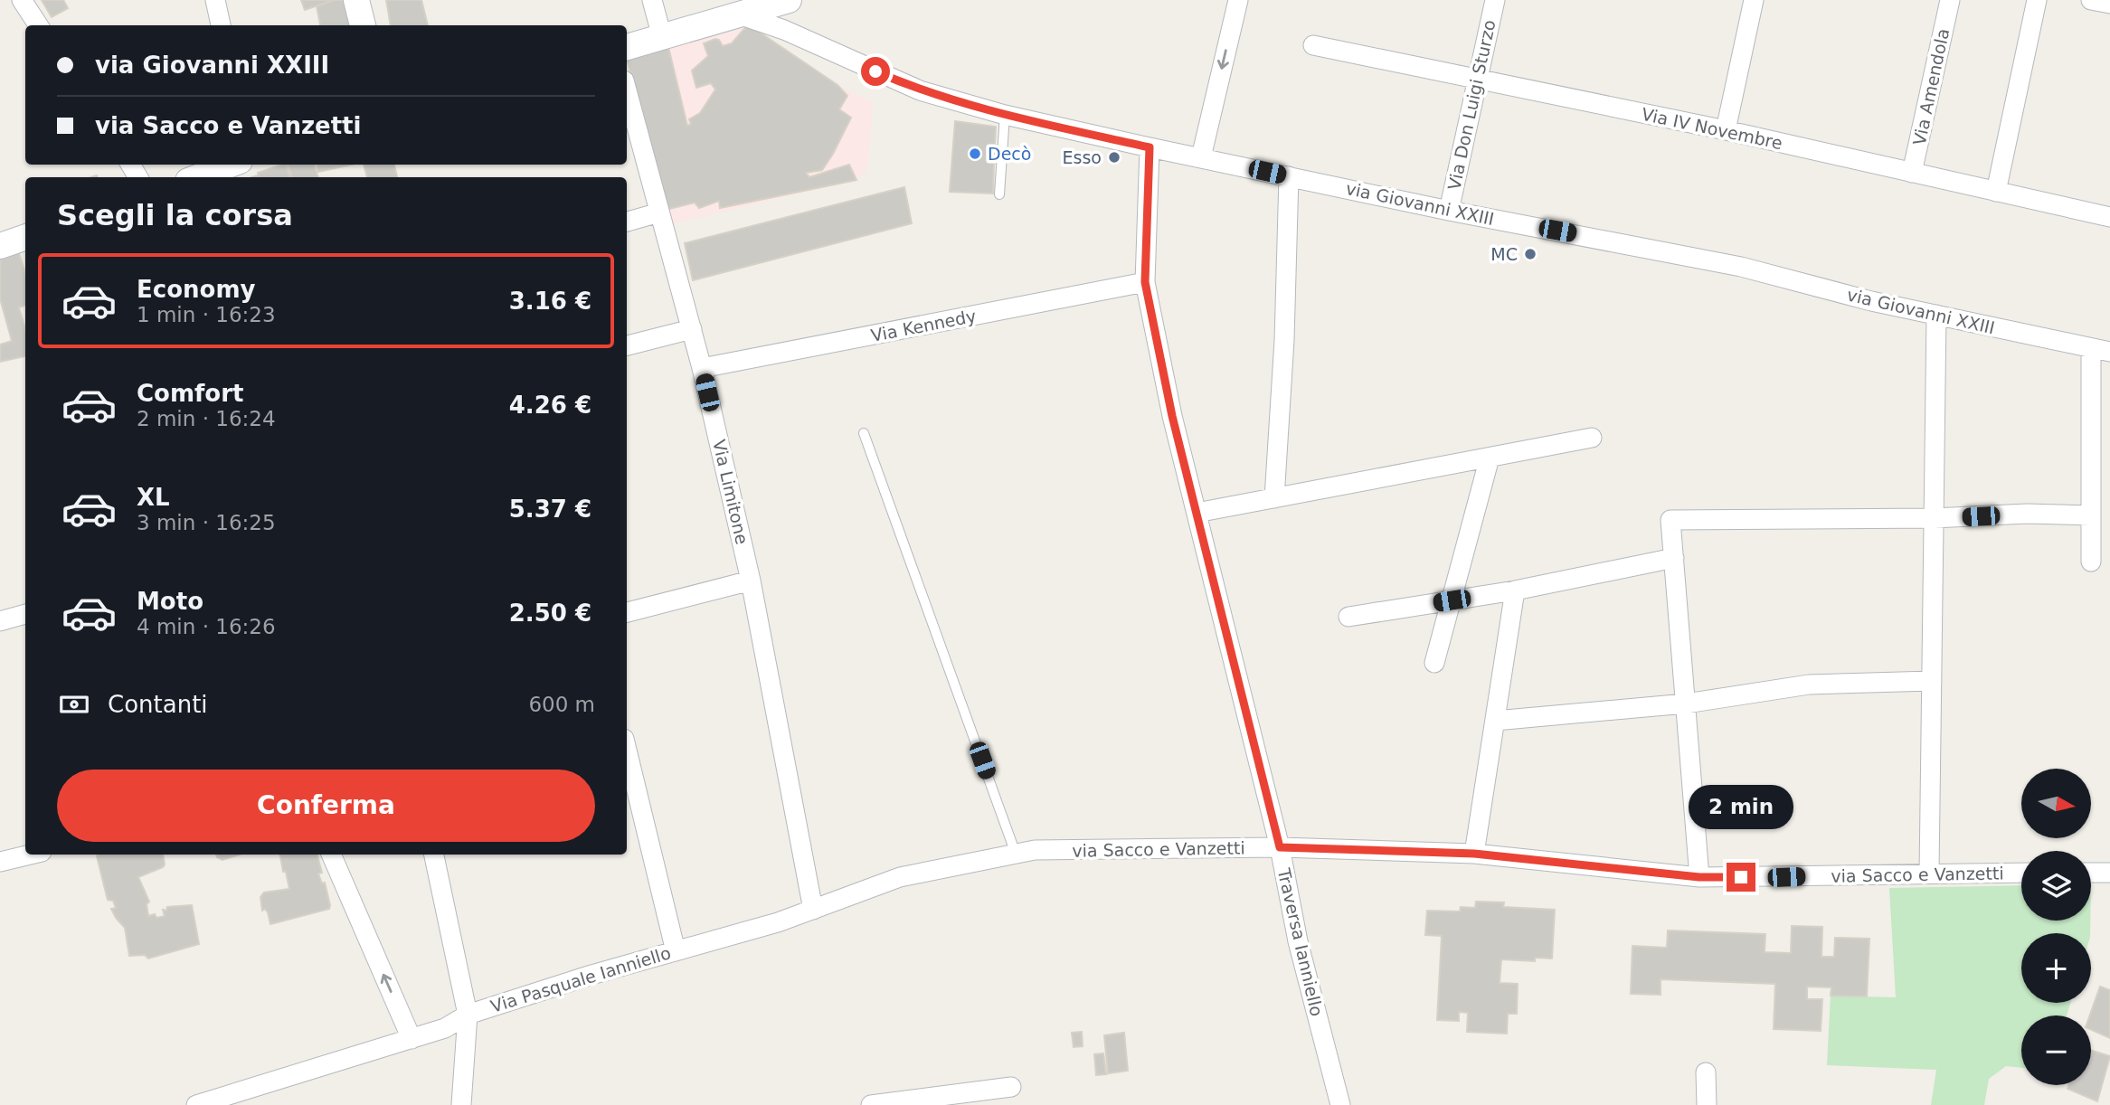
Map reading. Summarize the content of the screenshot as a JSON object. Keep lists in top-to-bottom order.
{
  "streets": {
    "street": [
      "Via Amendola",
      "Via Don Luigi Sturzo",
      "Via IV Novembre",
      "via Giovanni XXIII",
      "Via Kennedy",
      "Via Limitone",
      "via Sacco e Vanzetti",
      "Traversa Ianniello",
      "Via Pasquale Ianniello"
    ]
  },
  "crossings": [
    ["Via Amendola", "Via IV Novembre"],
    ["Via Don Luigi Sturzo", "Via IV Novembre"],
    ["Via Don Luigi Sturzo", "via Giovanni XXIII"],
    ["via Giovanni XXIII", "Traversa Ianniello"],
    ["Via Kennedy", "Via Limitone"],
    ["Via Kennedy", "Traversa Ianniello"],
    ["Via Limitone", "Via Pasquale Ianniello"],
    ["via Sacco e Vanzetti", "Traversa Ianniello"],
    ["via Sacco e Vanzetti", "Via Pasquale Ianniello"]
  ],
  "places": ["Decò", "Esso", "MC"],
  "north": "right",
  "page": {
    "banner": ["via Giovanni XXIII", "via Sacco e Vanzetti"],
    "heading": "Scegli la corsa",
    "list": [
      {
        "name": "Economy",
        "note": "1 min · 16:23",
        "value": "3.16 €"
      },
      {
        "name": "Comfort",
        "note": "2 min · 16:24",
        "value": "4.26 €"
      },
      {
        "name": "XL",
        "note": "3 min · 16:25",
        "value": "5.37 €"
      },
      {
        "name": "Moto",
        "note": "4 min · 16:26",
        "value": "2.50 €"
      }
    ],
    "pay": ["Contanti", "600 m"],
    "buttons": "Conferma",
    "map_buttons": ["+", "−"],
    "bubble": "2 min"
  }
}
